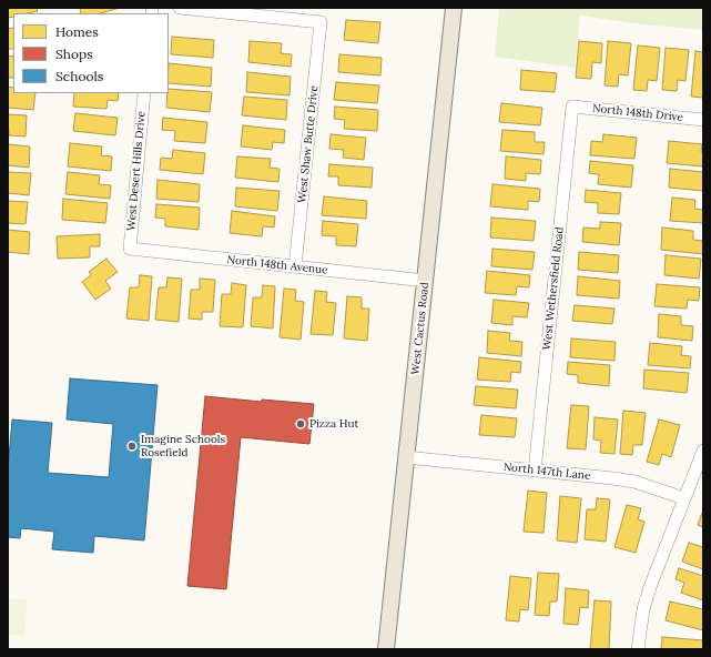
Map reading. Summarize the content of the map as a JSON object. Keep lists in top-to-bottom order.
{
  "streets": {
    "main road": ["West Cactus Road"],
    "street": [
      "North 148th Drive",
      "West Shaw Butte Drive",
      "West Desert Hills Drive",
      "North 148th Avenue",
      "West Wethersfield Road",
      "North 147th Lane"
    ]
  },
  "crossings": [
    ["North 148th Drive", "West Wethersfield Road"],
    ["West Shaw Butte Drive", "North 148th Avenue"],
    ["West Desert Hills Drive", "North 148th Avenue"],
    ["North 148th Avenue", "West Cactus Road"],
    ["West Wethersfield Road", "North 147th Lane"],
    ["West Cactus Road", "North 147th Lane"]
  ],
  "places": ["Pizza Hut", "Imagine Schools Rosefield"],
  "legend": ["Homes", "Shops", "Schools"]
}
